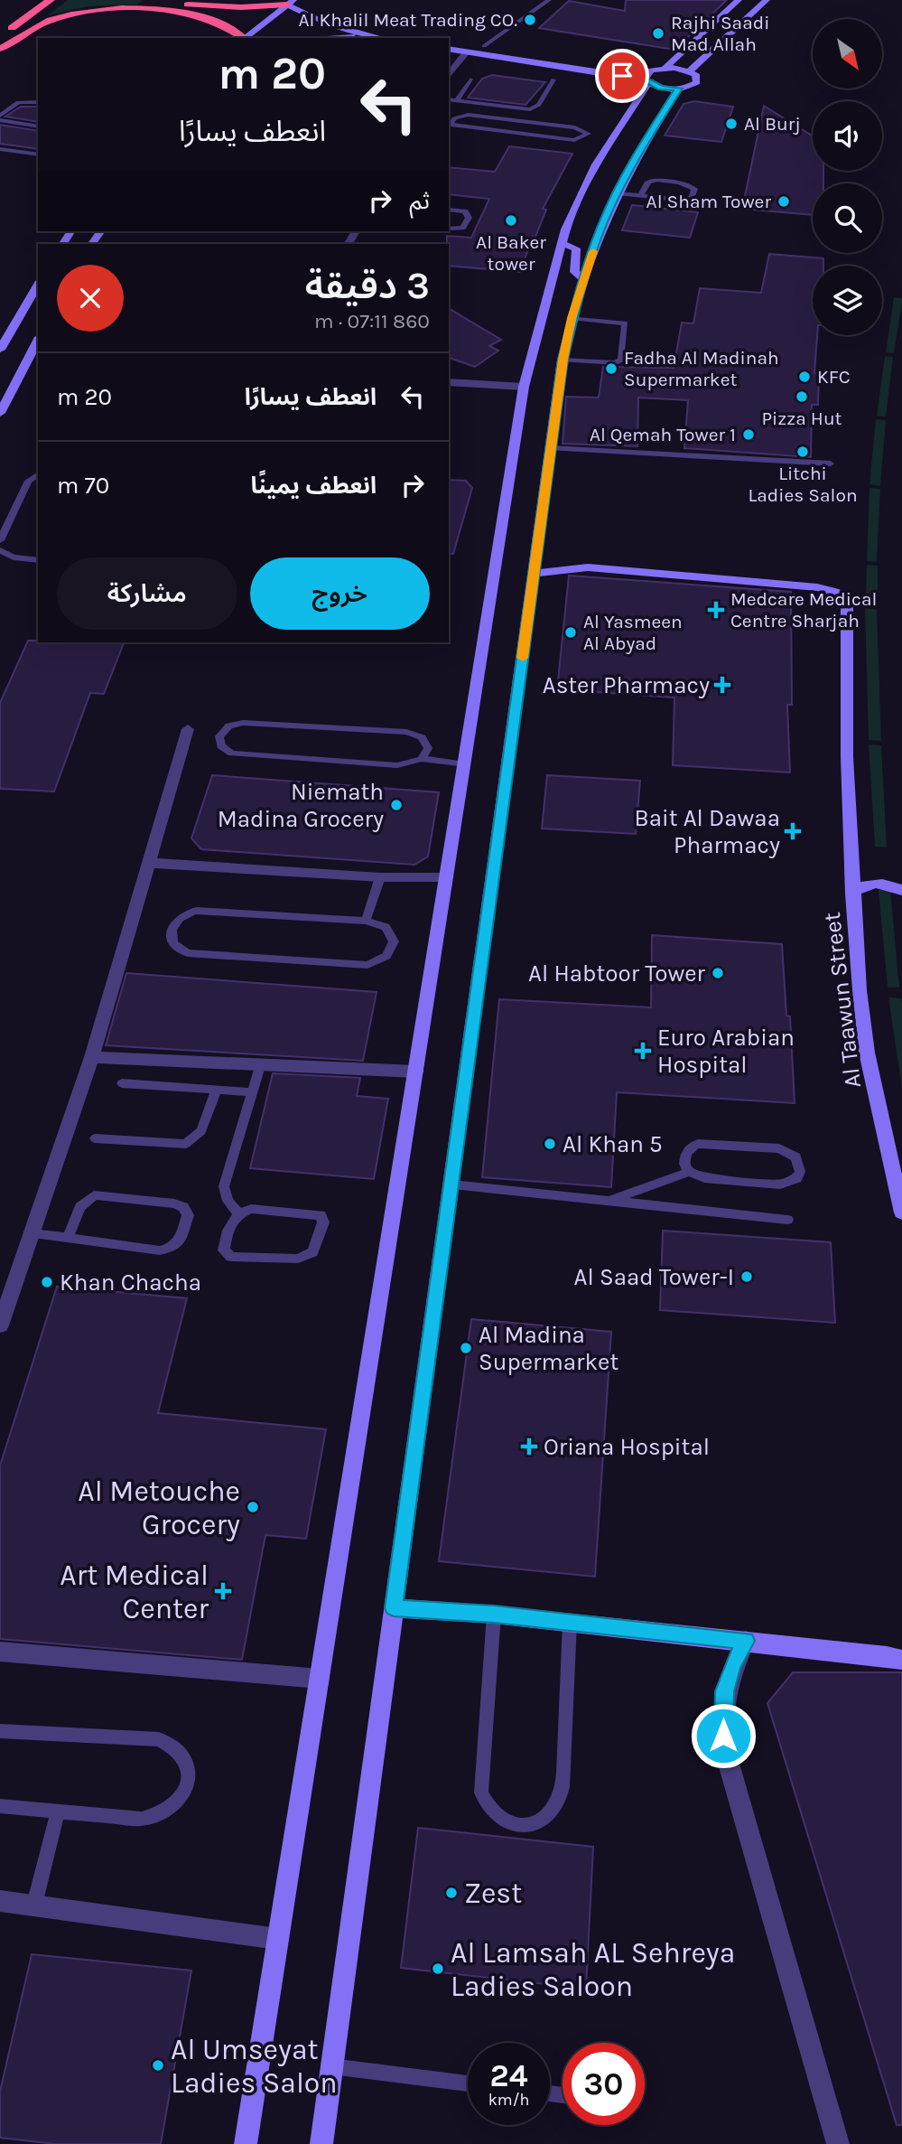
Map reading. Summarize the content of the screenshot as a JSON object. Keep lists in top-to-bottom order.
{
  "streets": {
    "street": ["Al Taawun Street"]
  },
  "places": {
    "other": [
      "Al Khalil Meat Trading CO.",
      "Rajhi Saadi Mad Allah",
      "Al Burj",
      "Al Sham Tower",
      "Al Baker tower",
      "Fadha Al Madinah Supermarket",
      "KFC",
      "Pizza Hut",
      "Al Qemah Tower 1",
      "Litchi Ladies Salon",
      "Al Yasmeen Al Abyad",
      "Niemath Madina Grocery",
      "Al Habtoor Tower",
      "Al Khan 5",
      "Al Saad Tower-I",
      "Khan Chacha",
      "Al Madina Supermarket",
      "Al Metouche Grocery",
      "Zest",
      "Al Lamsah AL Sehreya Ladies Saloon",
      "Al Umseyat Ladies Salon"
    ],
    "health": [
      "Medcare Medical Centre Sharjah",
      "Aster Pharmacy",
      "Bait Al Dawaa Pharmacy",
      "Euro Arabian Hospital",
      "Oriana Hospital",
      "Art Medical Center"
    ]
  },
  "north": "bottom right",
  "page": {
    "turn": ["20 m", "انعطف يسارًا"],
    "then": "ثم",
    "heading": ["3 دقيقة", "860 m · 07:11"],
    "list": [
      {
        "name": "انعطف يسارًا",
        "value": "20 m"
      },
      {
        "name": "انعطف يمينًا",
        "value": "70 m"
      }
    ],
    "buttons": ["خروج", "مشاركة"],
    "speed": "24 km/h",
    "limit": "30"
  }
}
